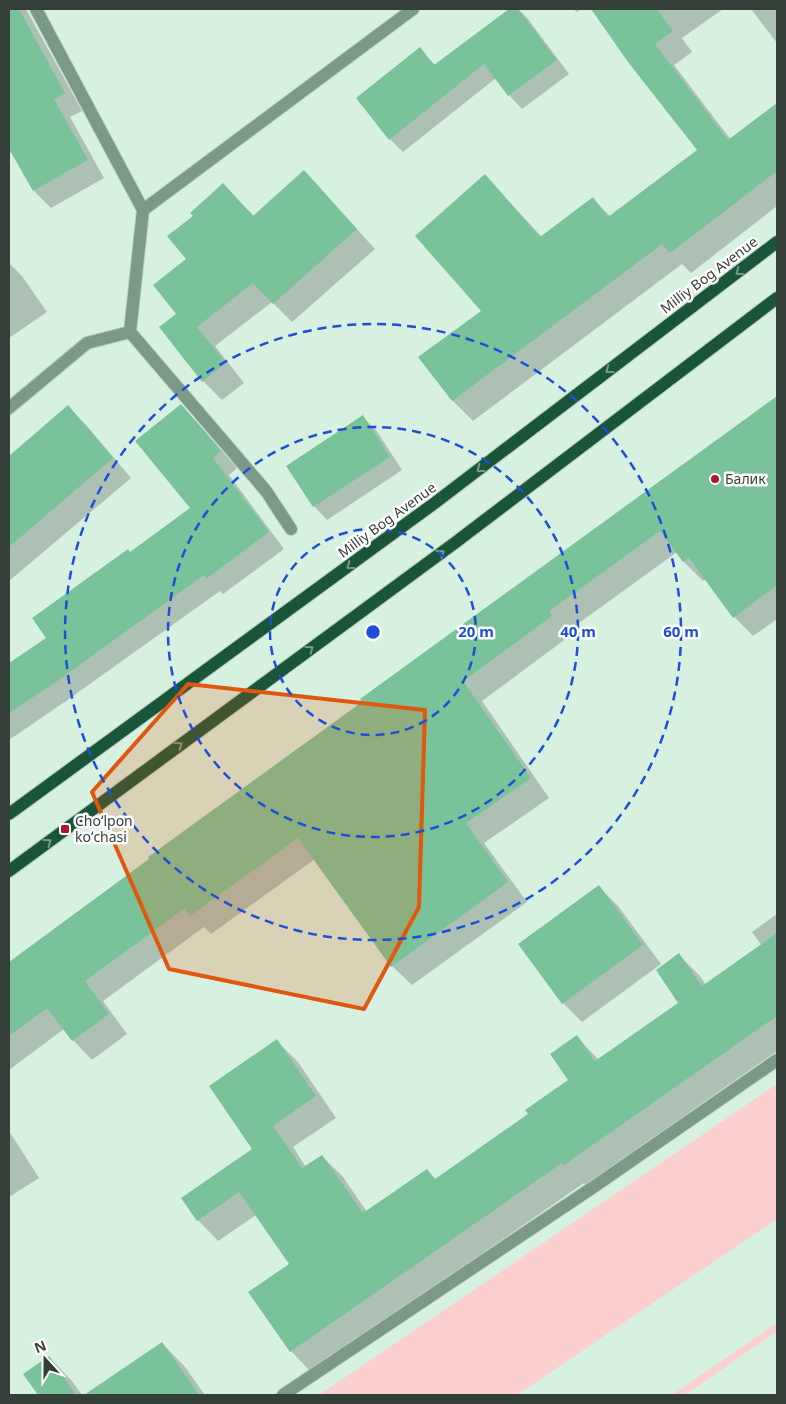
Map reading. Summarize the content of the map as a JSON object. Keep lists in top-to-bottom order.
{
  "streets": {
    "main road": ["Milliy Bog Avenue"]
  },
  "places": {
    "other": ["Балик"],
    "transit": ["Choʻlpon koʻchasi"]
  },
  "north": "top",
  "rings": ["20 m", "40 m", "60 m"]
}
